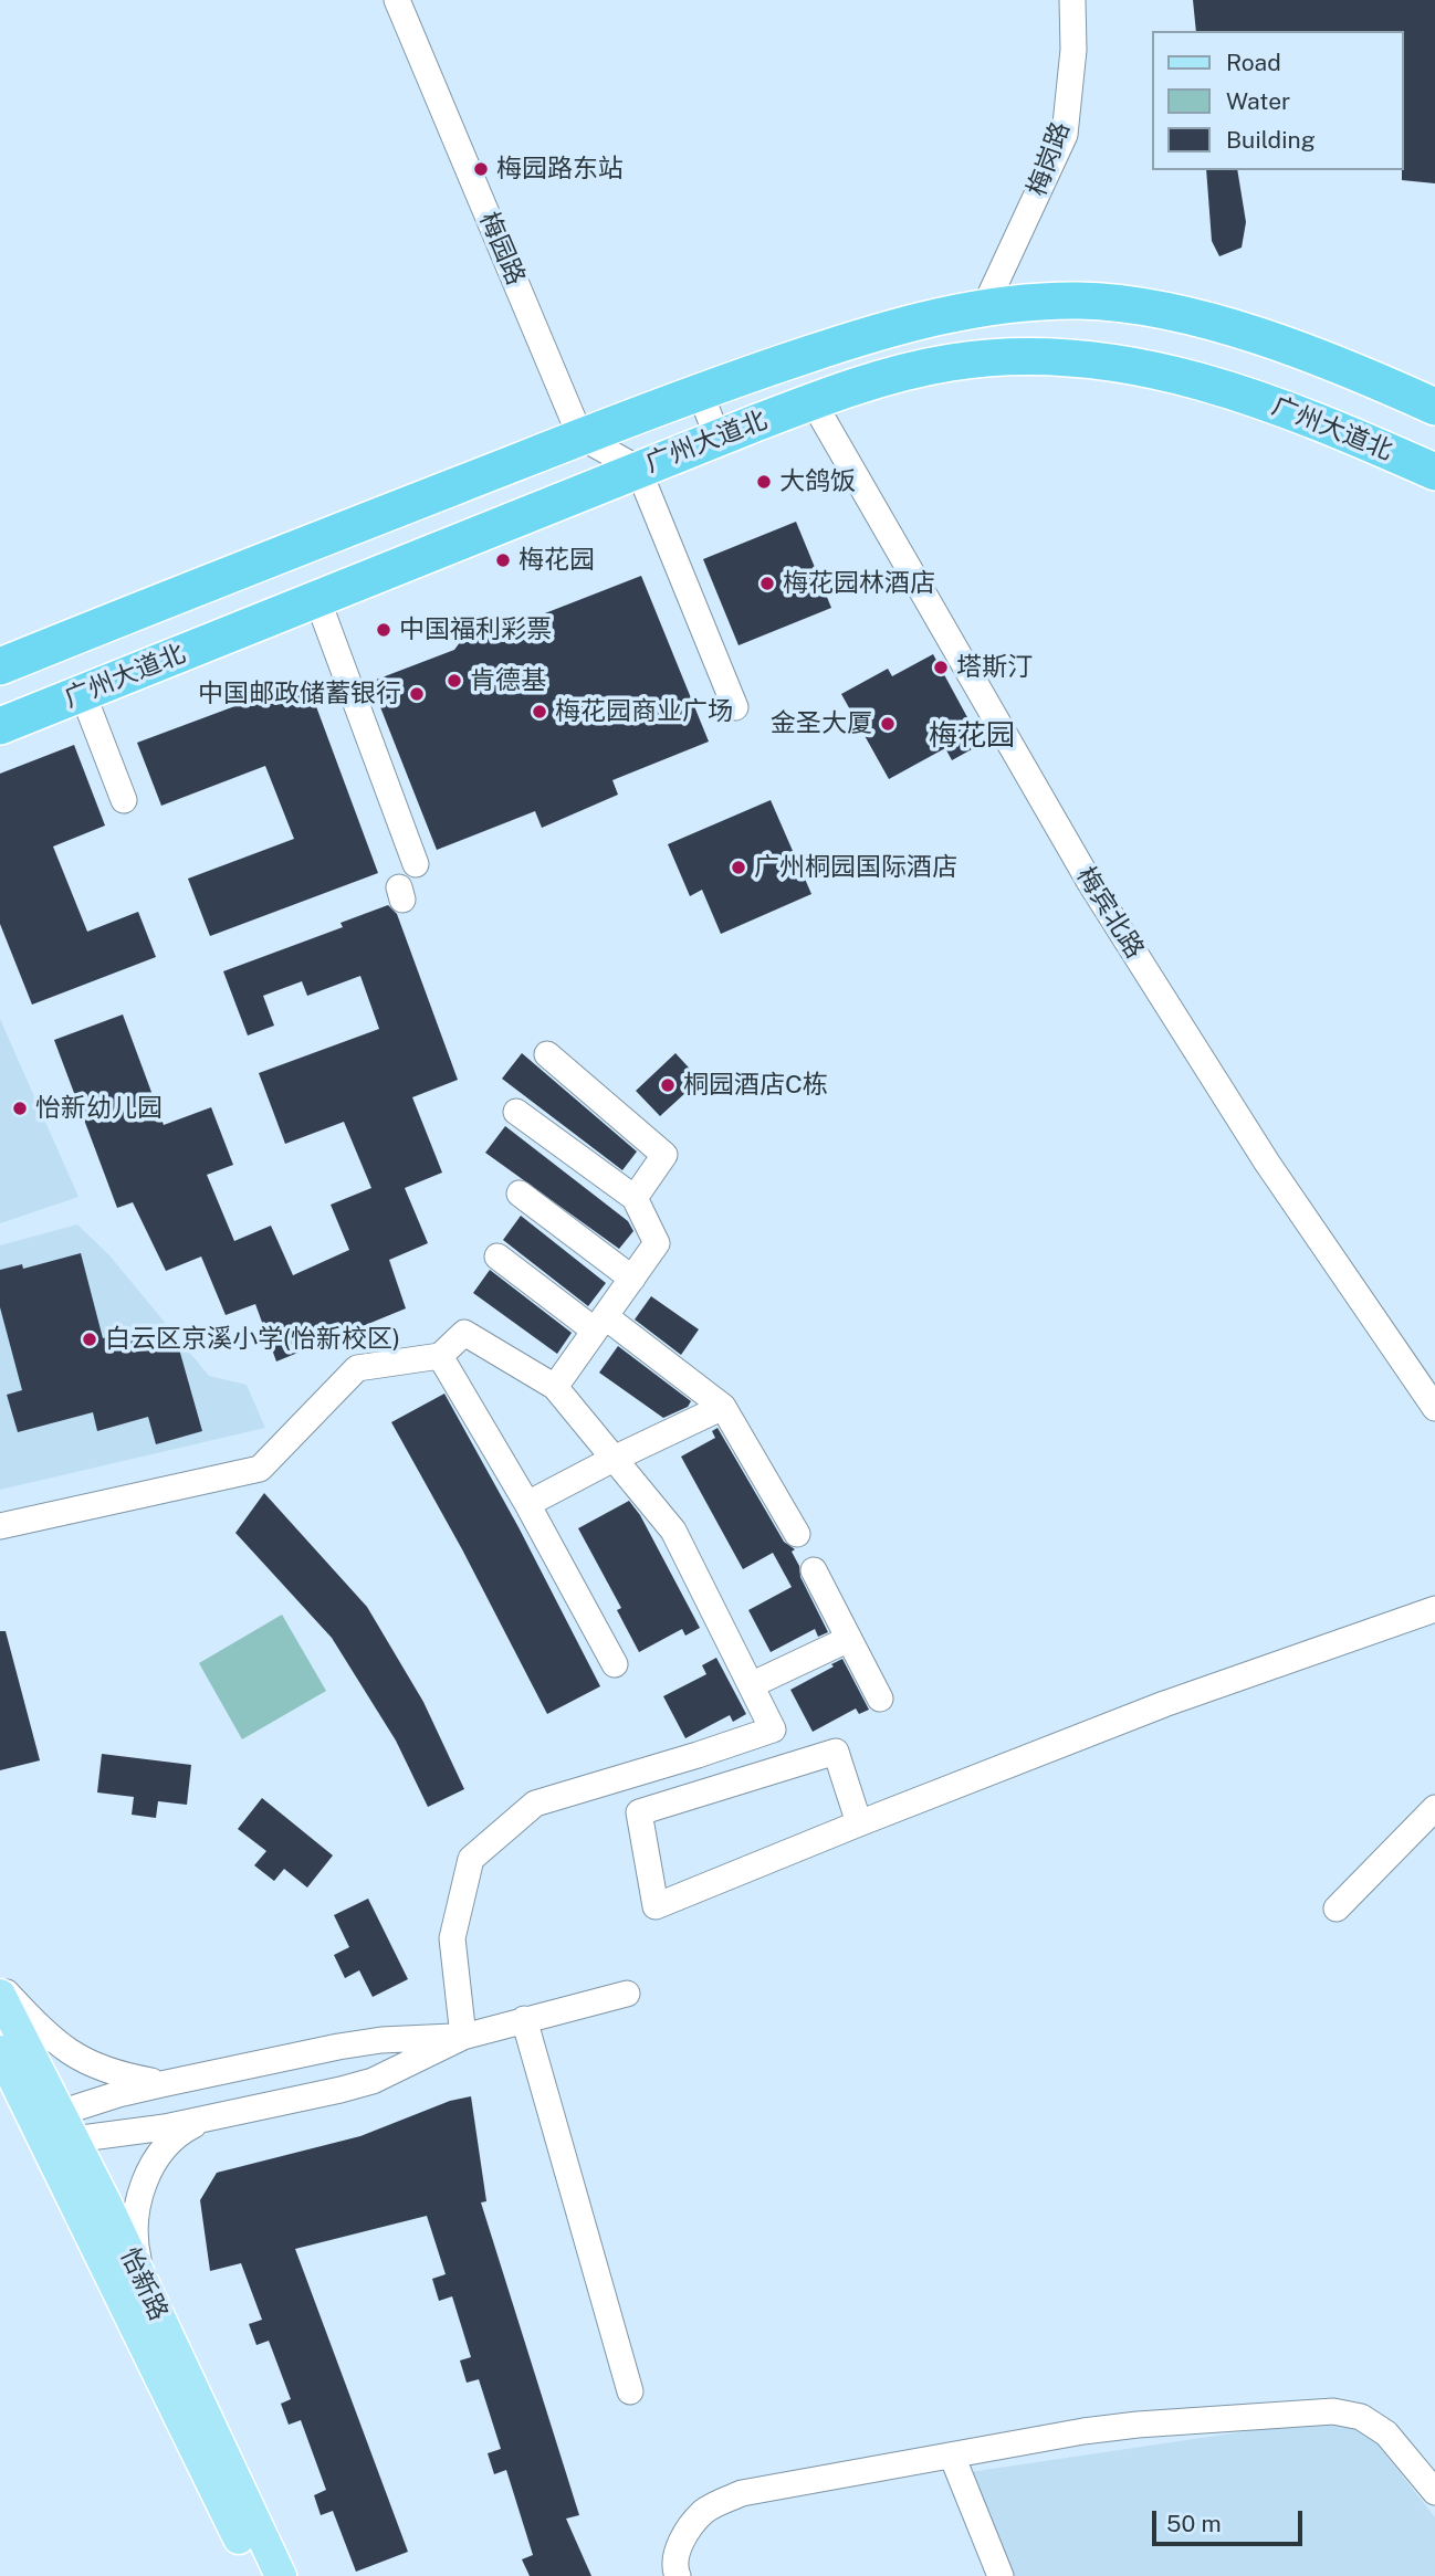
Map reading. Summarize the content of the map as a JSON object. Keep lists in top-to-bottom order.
{
  "streets": {
    "highway": ["广州大道北"],
    "main road": ["怡新路"],
    "street": ["梅岗路", "梅园路", "梅宾北路"]
  },
  "crossings": [
    ["梅岗路", "广州大道北"],
    ["梅园路", "广州大道北"],
    ["广州大道北", "梅宾北路"]
  ],
  "districts": ["梅花园"],
  "places": [
    "梅园路东站",
    "大鸽饭",
    "梅花园",
    "梅花园林酒店",
    "中国福利彩票",
    "塔斯汀",
    "肯德基",
    "中国邮政储蓄银行",
    "梅花园商业广场",
    "金圣大厦",
    "广州桐园国际酒店",
    "桐园酒店C栋",
    "怡新幼儿园",
    "白云区京溪小学(怡新校区)"
  ],
  "legend": ["Road", "Water", "Building"],
  "scale_bar": "50 m"
}
